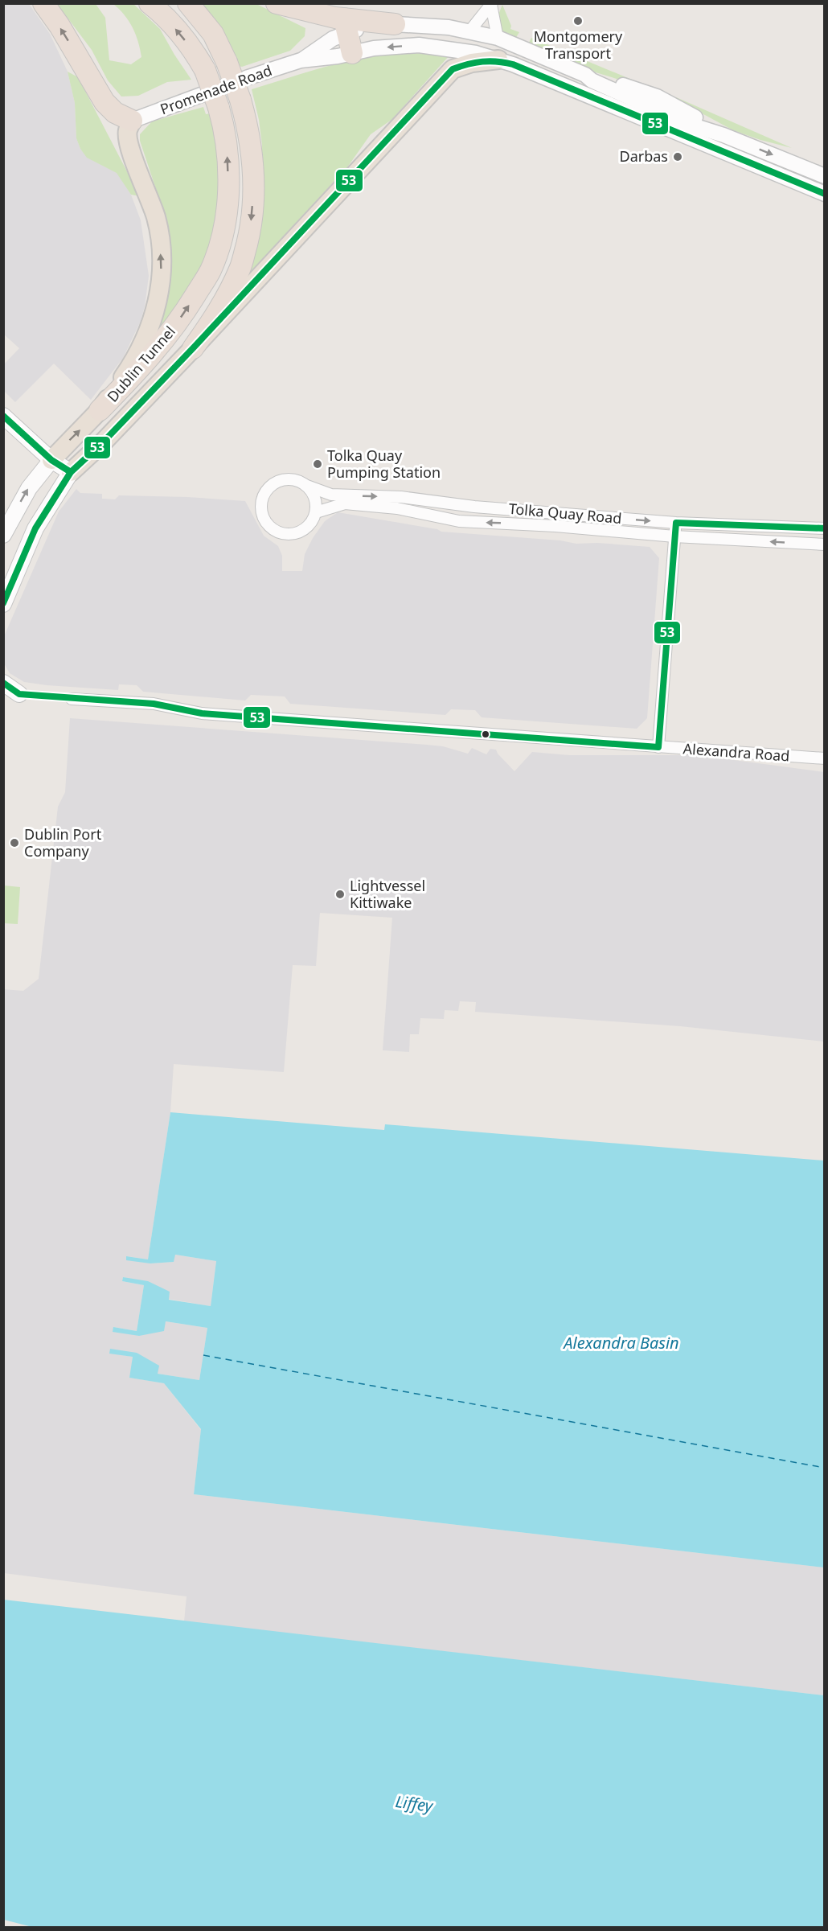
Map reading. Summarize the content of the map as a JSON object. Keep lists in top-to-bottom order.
{
  "streets": {
    "highway": ["Dublin Tunnel"],
    "street": ["Promenade Road", "Tolka Quay Road", "Alexandra Road"]
  },
  "water": ["Alexandra Basin", "Liffey"],
  "places": [
    "Montgomery Transport",
    "Darbas",
    "Tolka Quay Pumping Station",
    "Dublin Port Company",
    "Lightvessel Kittiwake"
  ],
  "lines": ["transit line 53"]
}
